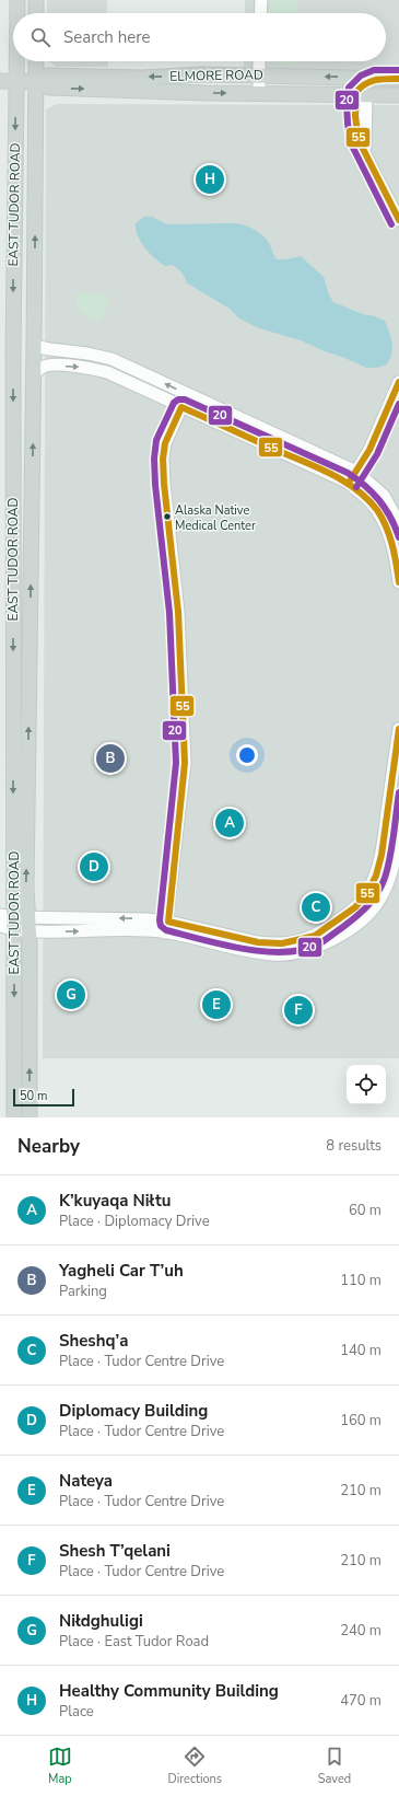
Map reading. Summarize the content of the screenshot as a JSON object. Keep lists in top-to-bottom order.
{
  "streets": {
    "main road": ["ELMORE ROAD", "EAST TUDOR ROAD"]
  },
  "crossings": [
    ["ELMORE ROAD", "EAST TUDOR ROAD"]
  ],
  "places": ["Alaska Native Medical Center"],
  "lines": ["transit line 20", "transit line 55"],
  "scale_bar": "50 m",
  "page": {
    "search": "Search here",
    "pins": [
      "H",
      "B",
      "A",
      "D",
      "C",
      "G",
      "E",
      "F"
    ],
    "scale": "50 m",
    "heading": ["Nearby", "8 results"],
    "list": [
      {
        "mark": "A",
        "name": "K’kuyaqa Niłtu",
        "note": "Place · Diplomacy Drive",
        "value": "60 m"
      },
      {
        "mark": "B",
        "name": "Yagheli Car T’uh",
        "note": "Parking",
        "value": "110 m"
      },
      {
        "mark": "C",
        "name": "Sheshq’a",
        "note": "Place · Tudor Centre Drive",
        "value": "140 m"
      },
      {
        "mark": "D",
        "name": "Diplomacy Building",
        "note": "Place · Tudor Centre Drive",
        "value": "160 m"
      },
      {
        "mark": "E",
        "name": "Nateya",
        "note": "Place · Tudor Centre Drive",
        "value": "210 m"
      },
      {
        "mark": "F",
        "name": "Shesh T’qelani",
        "note": "Place · Tudor Centre Drive",
        "value": "210 m"
      },
      {
        "mark": "G",
        "name": "Niłdghuligi",
        "note": "Place · East Tudor Road",
        "value": "240 m"
      },
      {
        "mark": "H",
        "name": "Healthy Community Building",
        "note": "Place",
        "value": "470 m"
      }
    ],
    "nav": ["Map", "Directions", "Saved"]
  }
}
